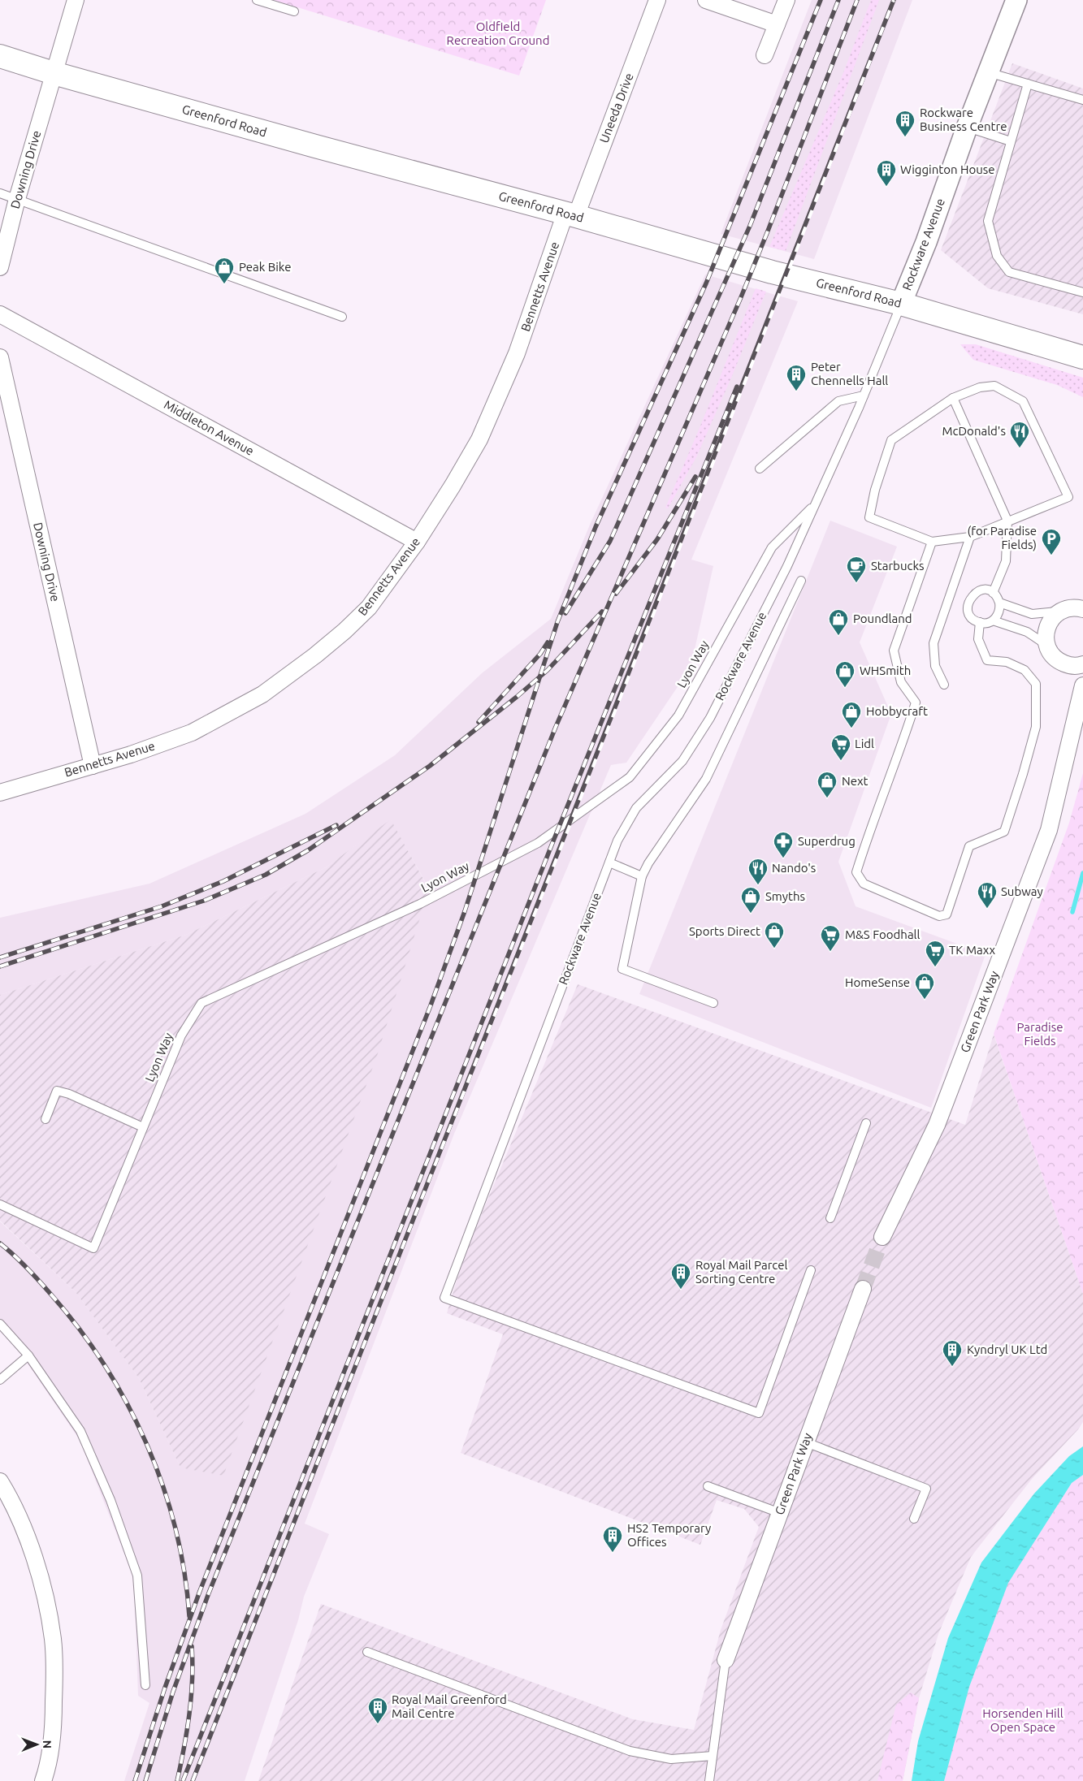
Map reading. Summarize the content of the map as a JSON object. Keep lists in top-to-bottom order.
{
  "streets": {
    "main road": ["Greenford Road"],
    "street": [
      "Uneeda Drive",
      "Downing Drive",
      "Rockware Avenue",
      "Bennetts Avenue",
      "Middleton Avenue",
      "Green Park Way"
    ],
    "lane": ["Lyon Way"]
  },
  "crossings": [
    ["Uneeda Drive", "Greenford Road"],
    ["Uneeda Drive", "Bennetts Avenue"],
    ["Greenford Road", "Downing Drive"],
    ["Greenford Road", "Rockware Avenue"],
    ["Greenford Road", "Bennetts Avenue"],
    ["Downing Drive", "Bennetts Avenue"],
    ["Rockware Avenue", "Lyon Way"],
    ["Bennetts Avenue", "Middleton Avenue"]
  ],
  "parks": ["Oldfield Recreation Ground", "Paradise Fields", "Horsenden Hill Open Space"],
  "places": {
    "building": [
      "Rockware Business Centre",
      "Wigginton House",
      "Peter Chennells Hall",
      "Royal Mail Parcel Sorting Centre",
      "Kyndryl UK Ltd",
      "HS2 Temporary Offices",
      "Royal Mail Greenford Mail Centre"
    ],
    "shop": [
      "Peak Bike",
      "Poundland",
      "WHSmith",
      "Hobbycraft",
      "Next",
      "Smyths",
      "Sports Direct",
      "HomeSense"
    ],
    "restaurant": ["McDonald's", "Nando's", "Subway"],
    "parking": ["(for Paradise Fields)"],
    "cafe": ["Starbucks"],
    "supermarket": ["Lidl", "M&S Foodhall", "TK Maxx"],
    "pharmacy": ["Superdrug"]
  },
  "north": "right"
}
